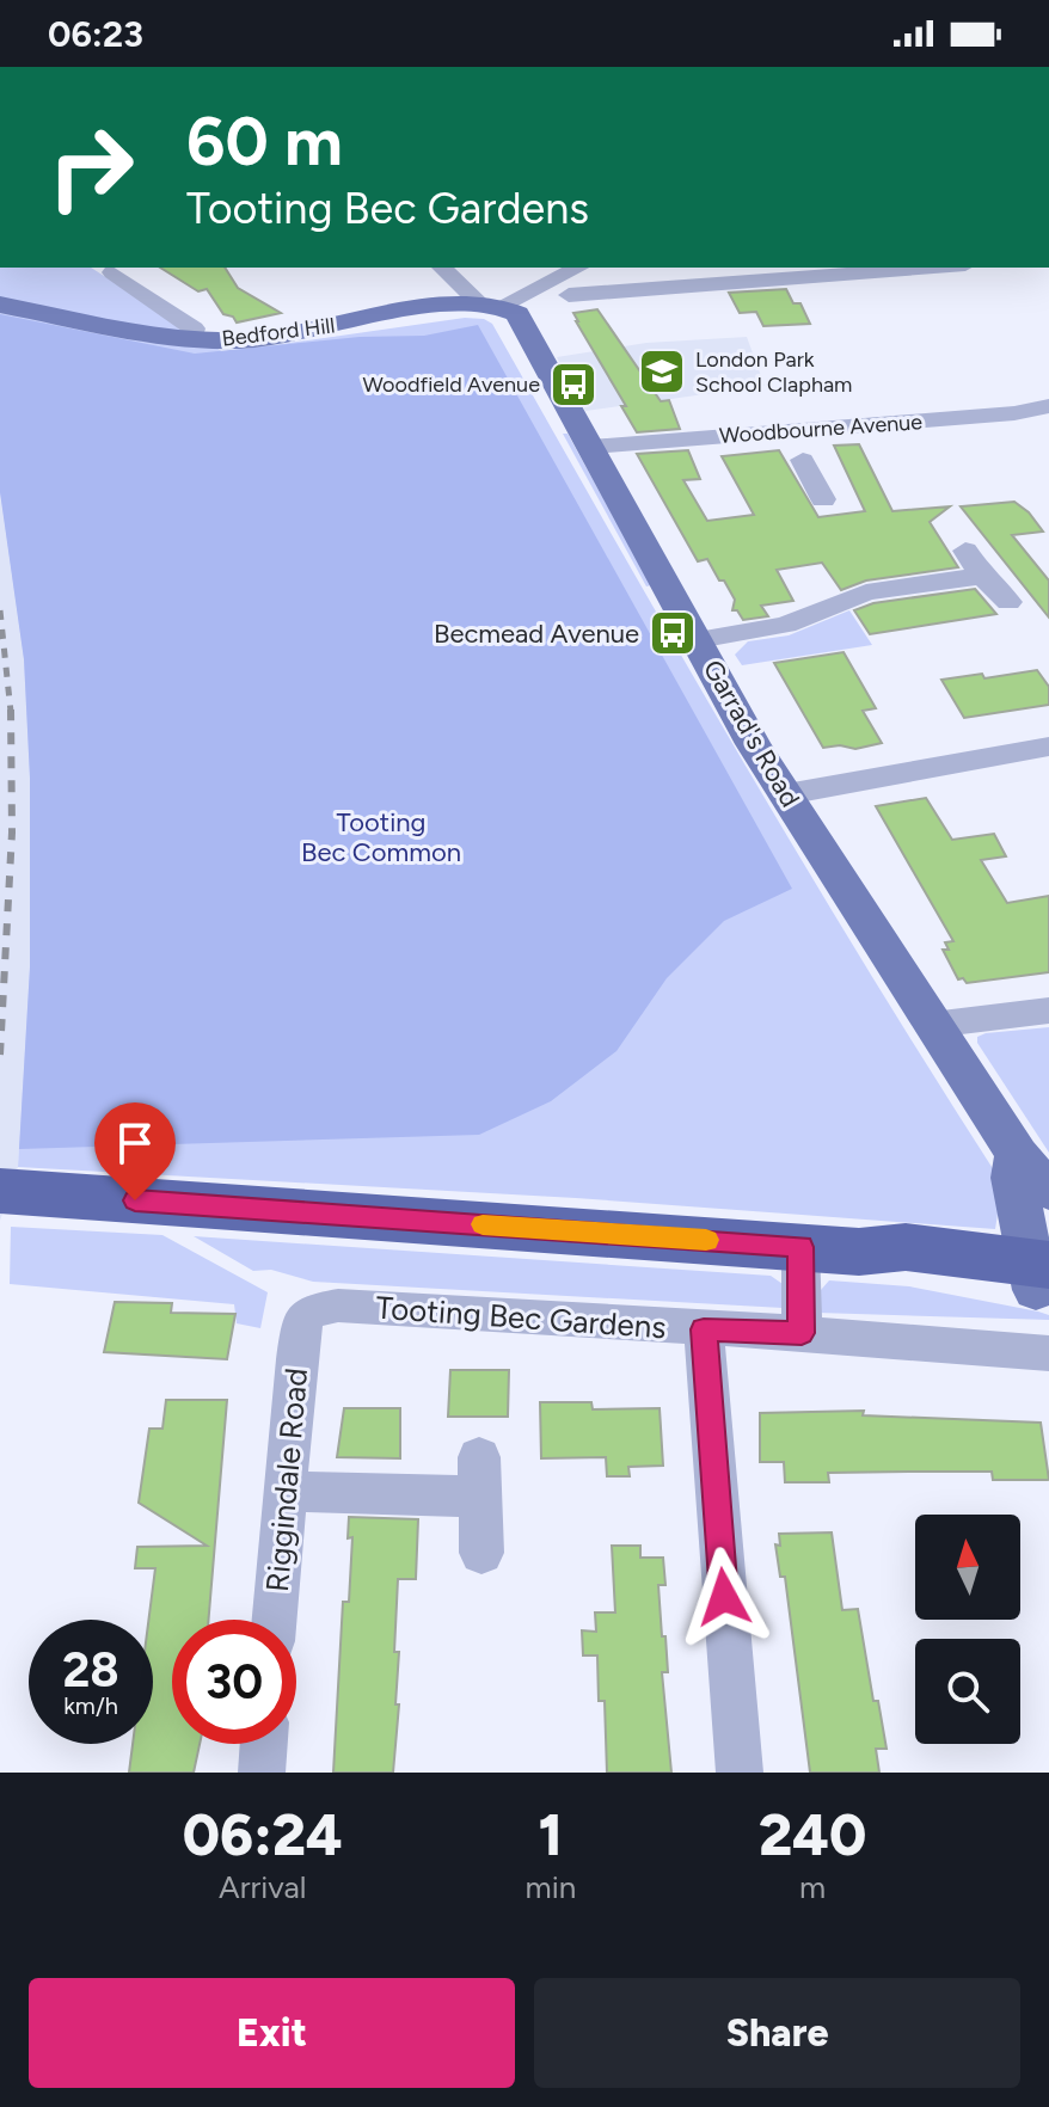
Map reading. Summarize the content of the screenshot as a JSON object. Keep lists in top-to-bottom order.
{
  "streets": {
    "main road": ["Bedford Hill", "Garrad's Road"],
    "street": ["Woodbourne Avenue", "Tooting Bec Gardens", "Riggindale Road"]
  },
  "crossings": [
    ["Bedford Hill", "Garrad's Road"],
    ["Woodbourne Avenue", "Garrad's Road"],
    ["Tooting Bec Gardens", "Riggindale Road"]
  ],
  "parks": ["Tooting Bec Common"],
  "places": {
    "school or university": ["London Park School Clapham"],
    "bus stop": ["Woodfield Avenue", "Becmead Avenue"]
  },
  "north": "top",
  "page": {
    "status": "06:23",
    "turn": ["60 m", "Tooting Bec Gardens"],
    "speed": "28 km/h",
    "limit": "30",
    "eta": [
      "06:24",
      "Arrival",
      "1",
      "min",
      "240",
      "m"
    ],
    "buttons": ["Exit", "Share"]
  }
}
